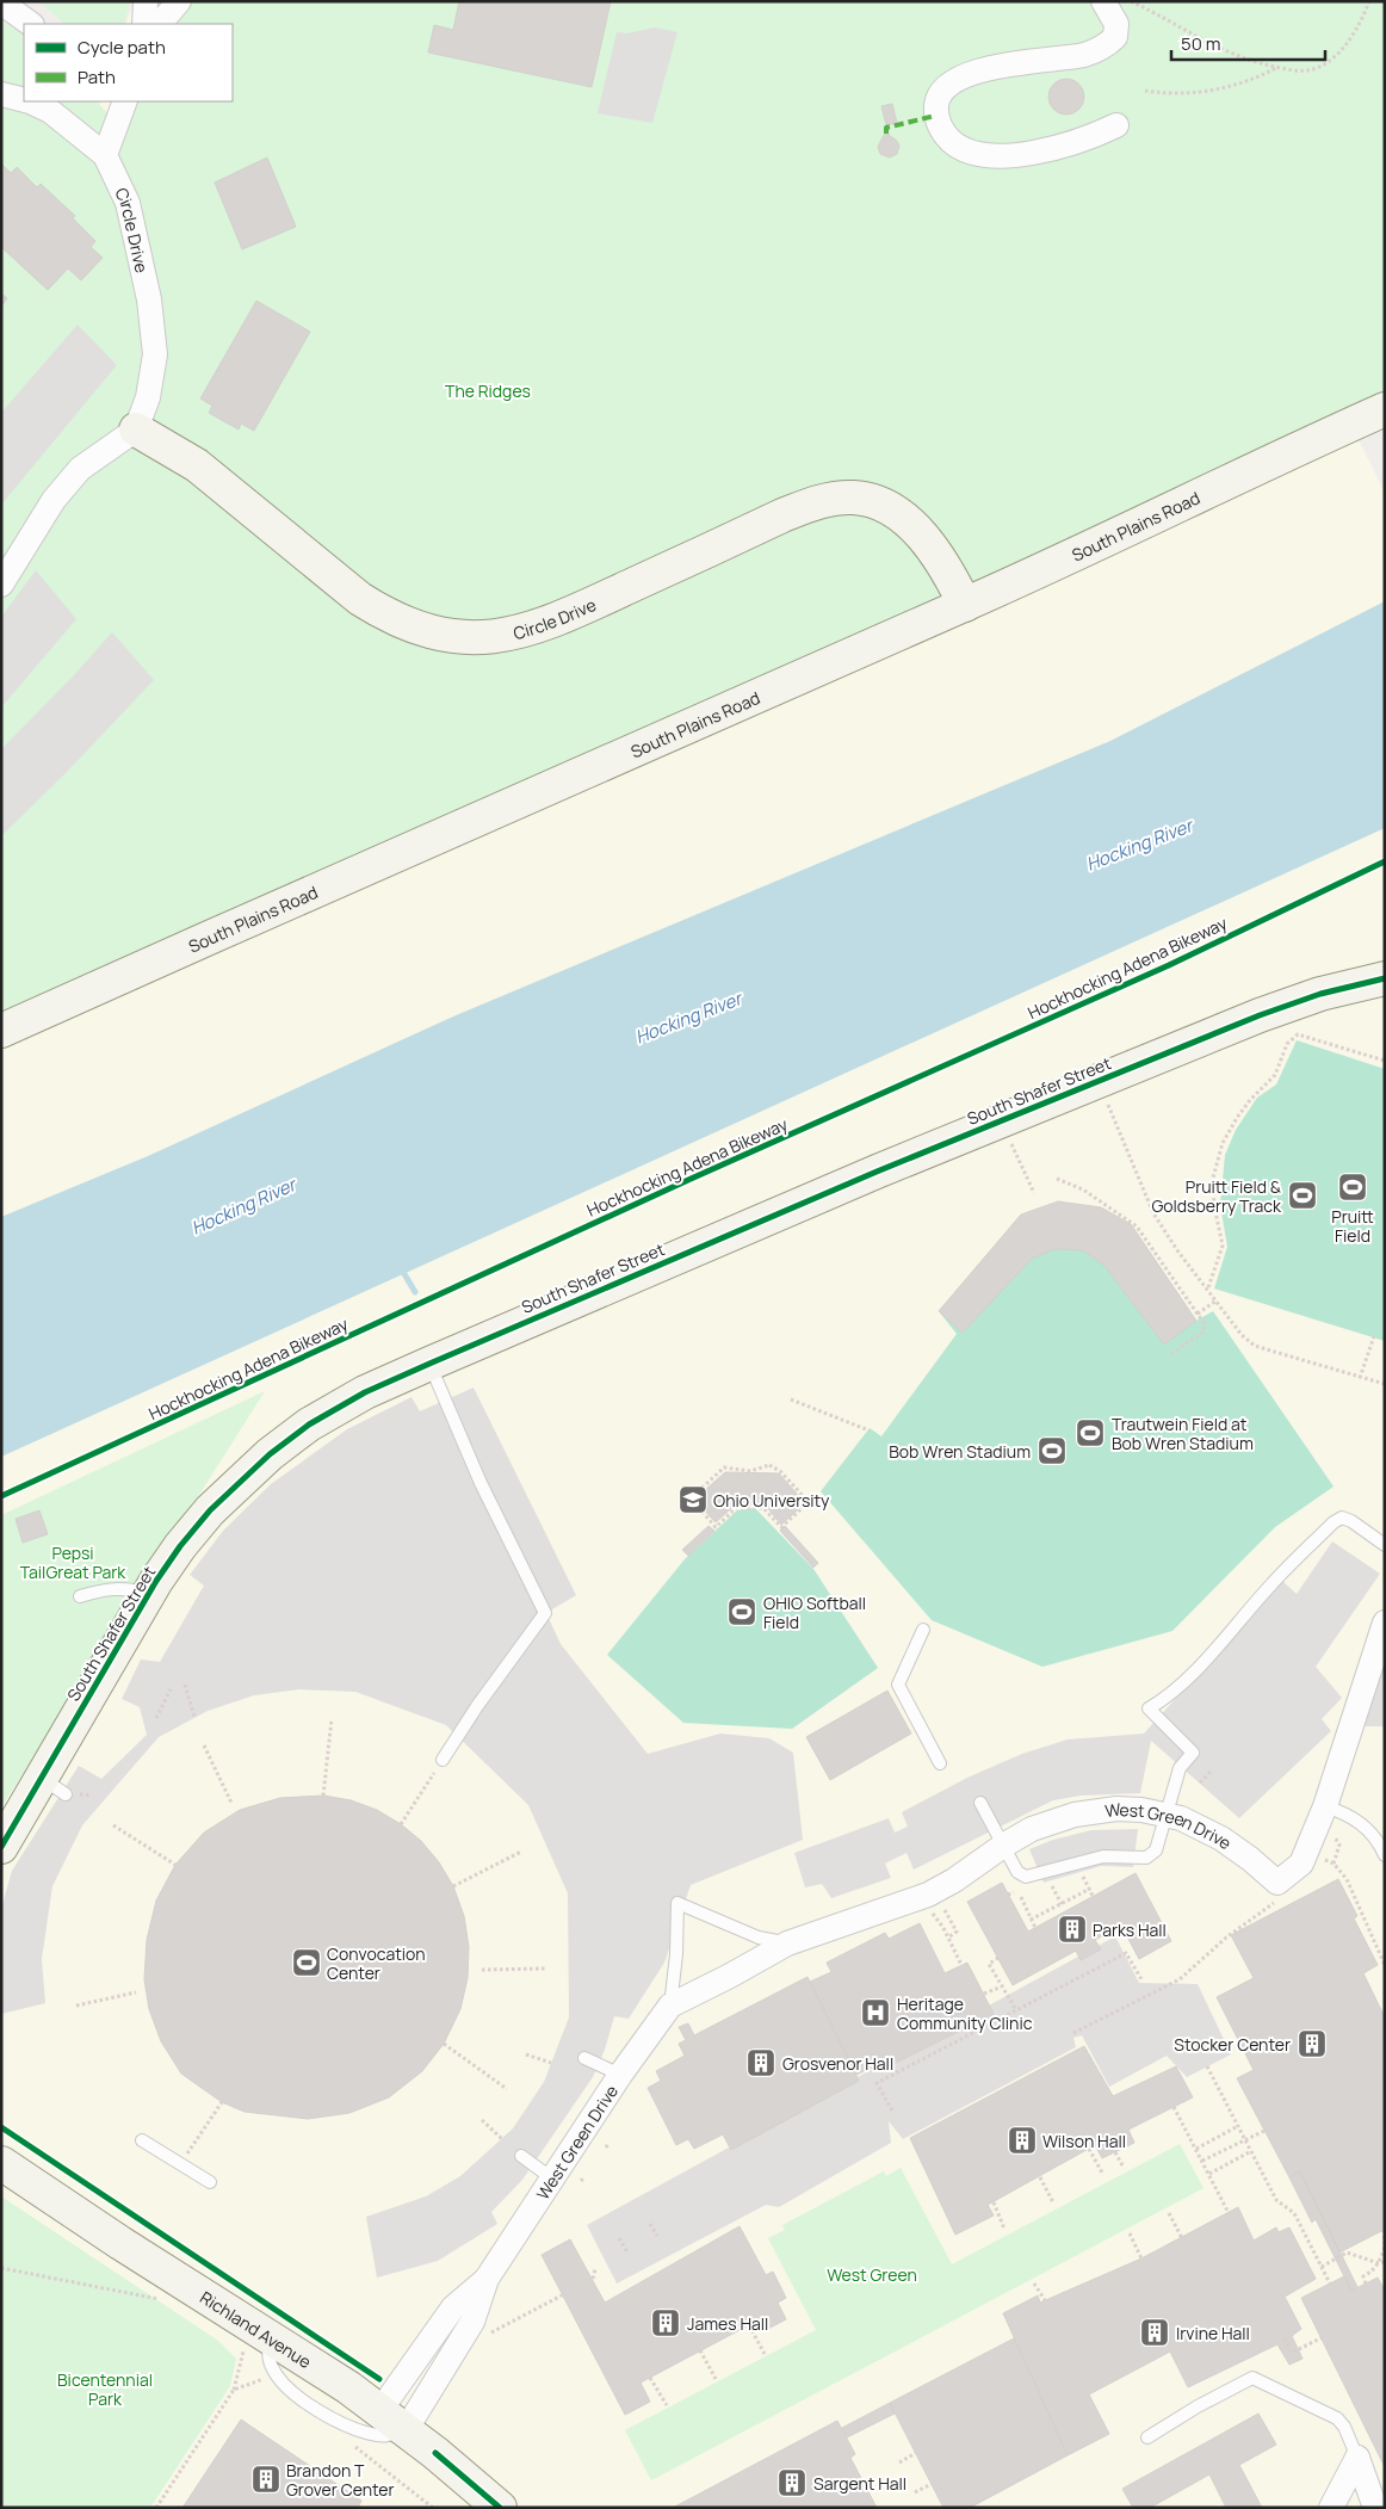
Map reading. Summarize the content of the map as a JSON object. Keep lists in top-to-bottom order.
{
  "streets": {
    "street": [
      "Circle Drive",
      "South Plains Road",
      "South Shafer Street",
      "West Green Drive",
      "Richland Avenue"
    ],
    "cycle path": ["Hockhocking Adena Bikeway"]
  },
  "crossings": [
    ["Circle Drive", "South Plains Road"],
    ["West Green Drive", "Richland Avenue"]
  ],
  "water": ["Hocking River"],
  "parks": [
    "The Ridges",
    "Pepsi TailGreat Park",
    "West Green",
    "Bicentennial Park"
  ],
  "places": {
    "sports": [
      "Pruitt Field",
      "Pruitt Field & Goldsberry Track",
      "Trautwein Field at Bob Wren Stadium",
      "Bob Wren Stadium",
      "OHIO Softball Field",
      "Convocation Center"
    ],
    "school or university": ["Ohio University"],
    "building": [
      "Parks Hall",
      "Stocker Center",
      "Grosvenor Hall",
      "Wilson Hall",
      "James Hall",
      "Irvine Hall",
      "Brandon T Grover Center",
      "Sargent Hall"
    ],
    "hospital": ["Heritage Community Clinic"]
  },
  "legend": ["Cycle path", "Path"],
  "scale_bar": "50 m"
}
